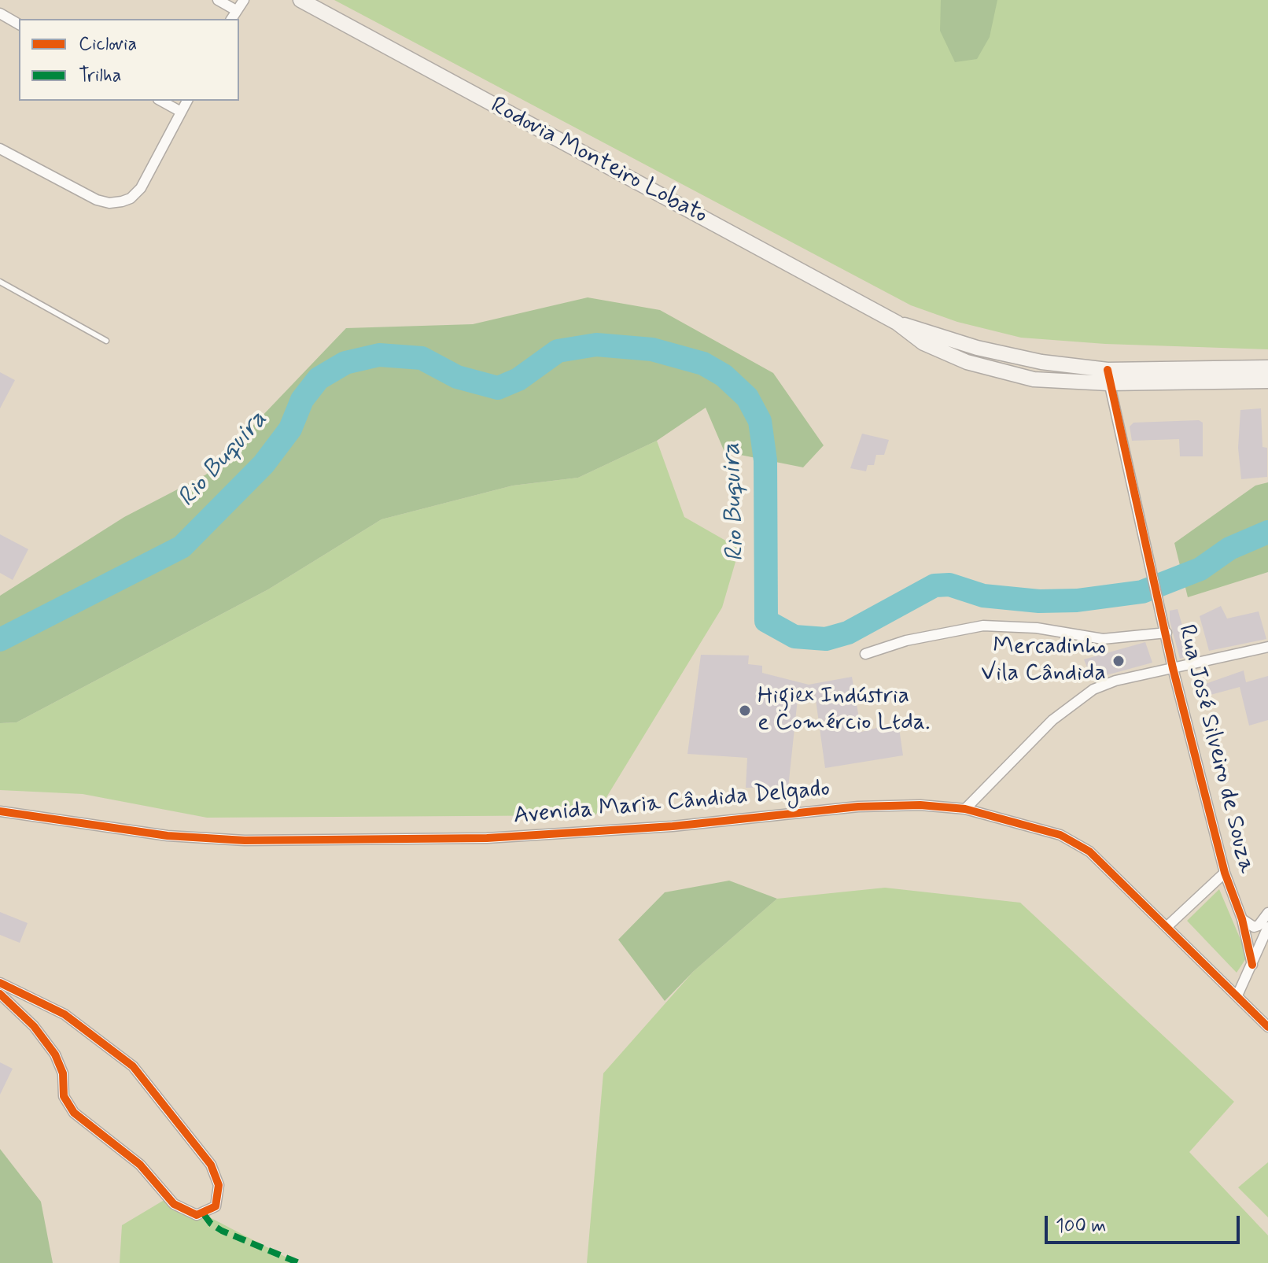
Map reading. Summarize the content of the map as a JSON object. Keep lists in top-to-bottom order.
{
  "streets": {
    "main road": ["Rodovia Monteiro Lobato"],
    "street": ["Rua José Silveiro de Souza", "Avenida Maria Cândida Delgado"]
  },
  "crossings": [
    ["Rodovia Monteiro Lobato", "Rua José Silveiro de Souza"]
  ],
  "water": ["Rio Buquira"],
  "places": ["Mercadinho Vila Cândida", "Higiex Indústria e Comércio Ltda."],
  "legend": ["Ciclovia", "Trilha"],
  "scale_bar": "100 m"
}
